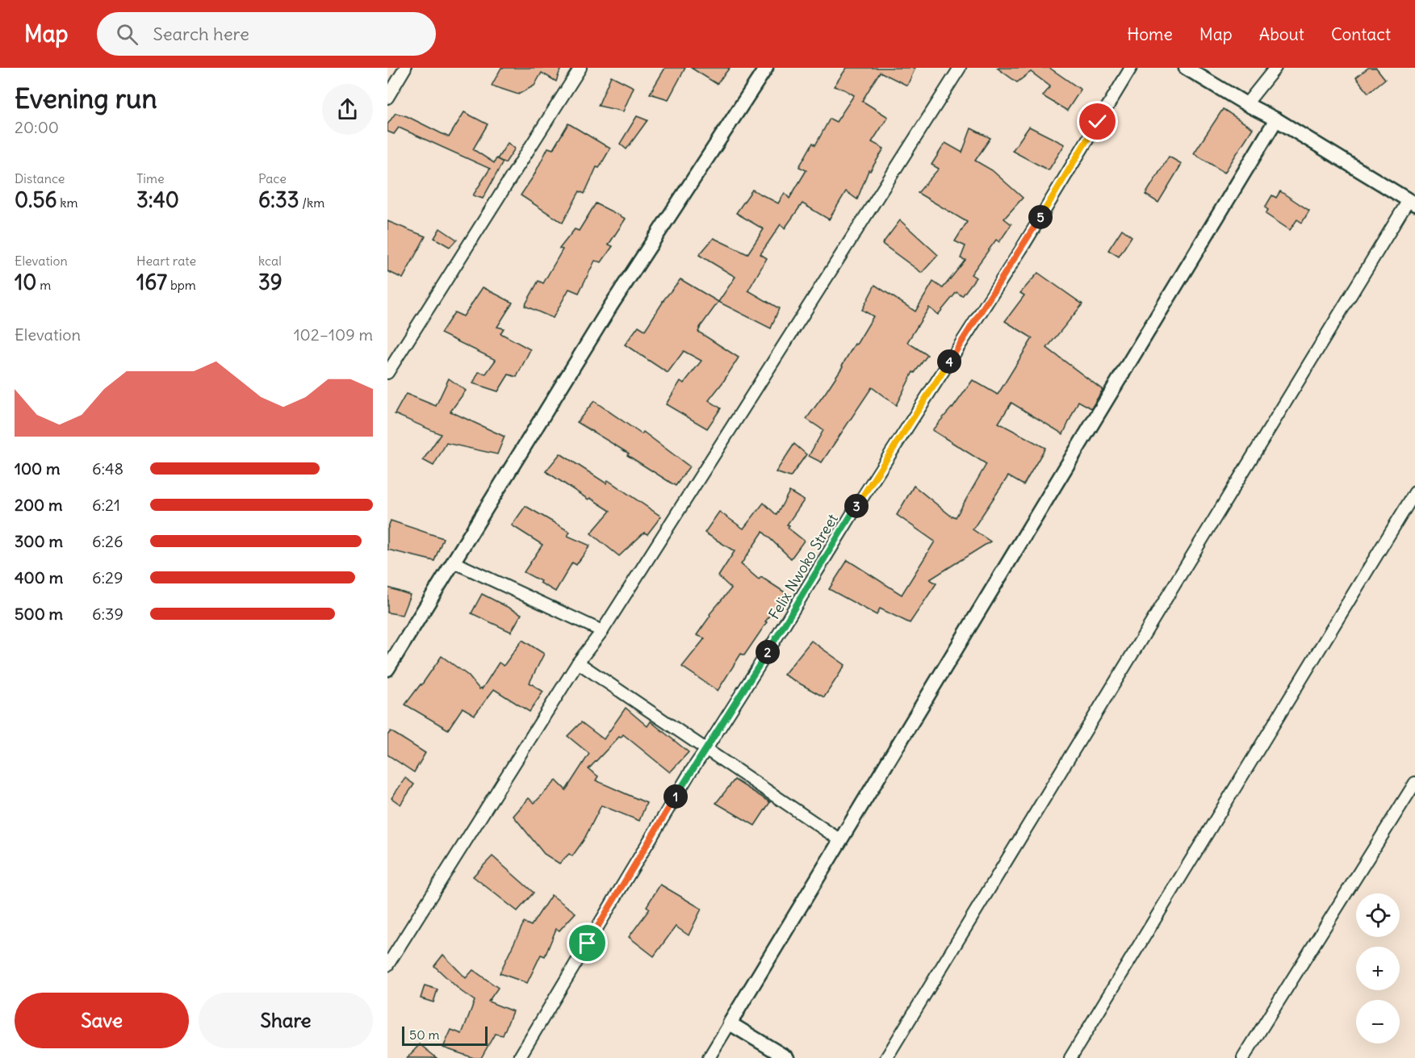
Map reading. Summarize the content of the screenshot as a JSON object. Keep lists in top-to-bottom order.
{
  "streets": {
    "street": ["Felix Nwoko Street"]
  },
  "scale_bar": "50 m",
  "page": {
    "header": "Map",
    "search": "Search here",
    "nav": [
      "Home",
      "Map",
      "About",
      "Contact"
    ],
    "heading": ["Evening run", "20:00"],
    "stats": [
      ["Distance", "0.56 km"],
      ["Time", "3:40"],
      ["Pace", "6:33 /km"],
      ["Elevation", "10 m"],
      ["Heart rate", "167 bpm"],
      ["kcal", "39"]
    ],
    "pins": [
      "5",
      "4",
      "3",
      "2",
      "1"
    ],
    "chart": ["Elevation", "102–109 m"],
    "list": [
      {
        "name": "100 m",
        "note": "6:48"
      },
      {
        "name": "200 m",
        "note": "6:21"
      },
      {
        "name": "300 m",
        "note": "6:26"
      },
      {
        "name": "400 m",
        "note": "6:29"
      },
      {
        "name": "500 m",
        "note": "6:39"
      }
    ],
    "map_buttons": ["+", "−"],
    "buttons": ["Save", "Share"],
    "scale": "50 m"
  }
}
